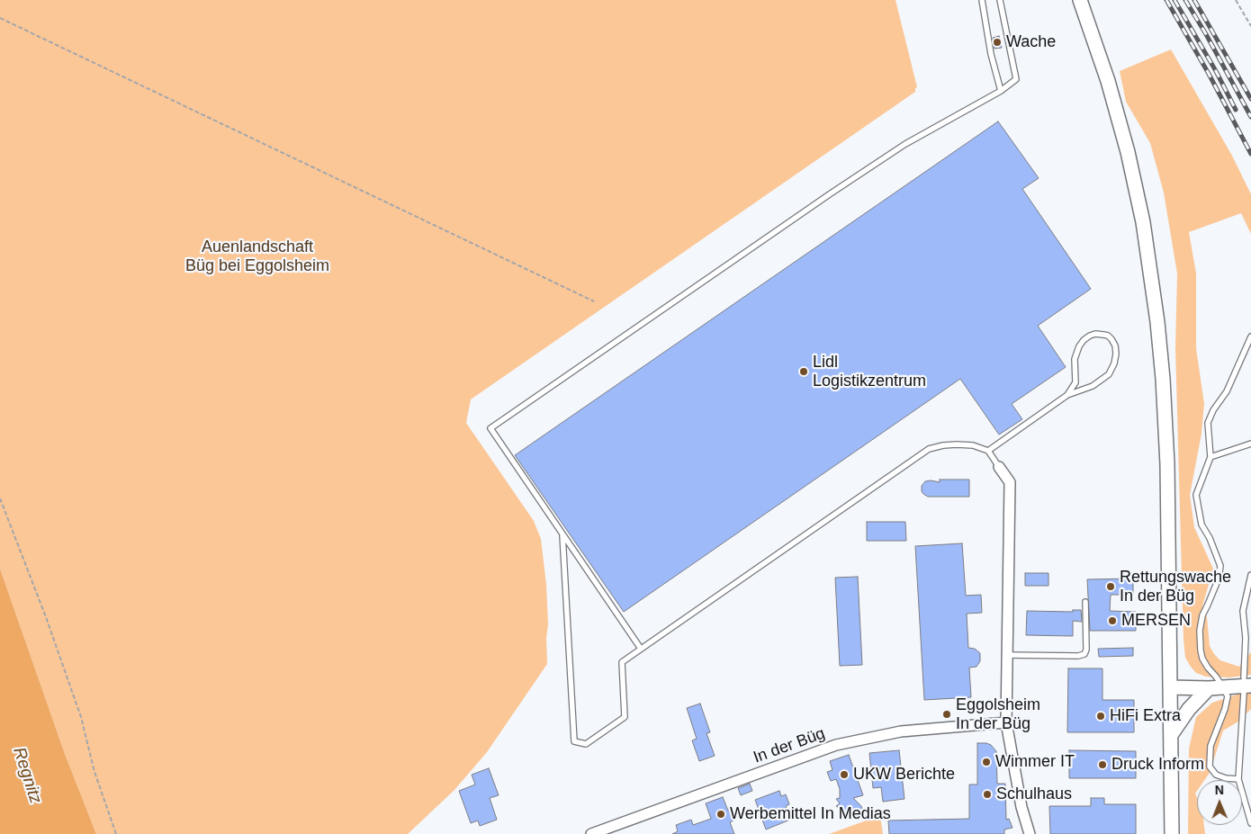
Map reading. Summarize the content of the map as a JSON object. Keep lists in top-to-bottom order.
{
  "streets": {
    "street": ["In der Büg"]
  },
  "water": ["Regnitz"],
  "parks": ["Auenlandschaft Büg bei Eggolsheim"],
  "places": [
    "Wache",
    "Lidl Logistikzentrum",
    "Rettungswache In der Büg",
    "MERSEN",
    "Eggolsheim In der Büg",
    "HiFi Extra",
    "Wimmer IT",
    "Druck Inform",
    "UKW Berichte",
    "Schulhaus",
    "Werbemittel In Medias"
  ],
  "north": "top"
}
